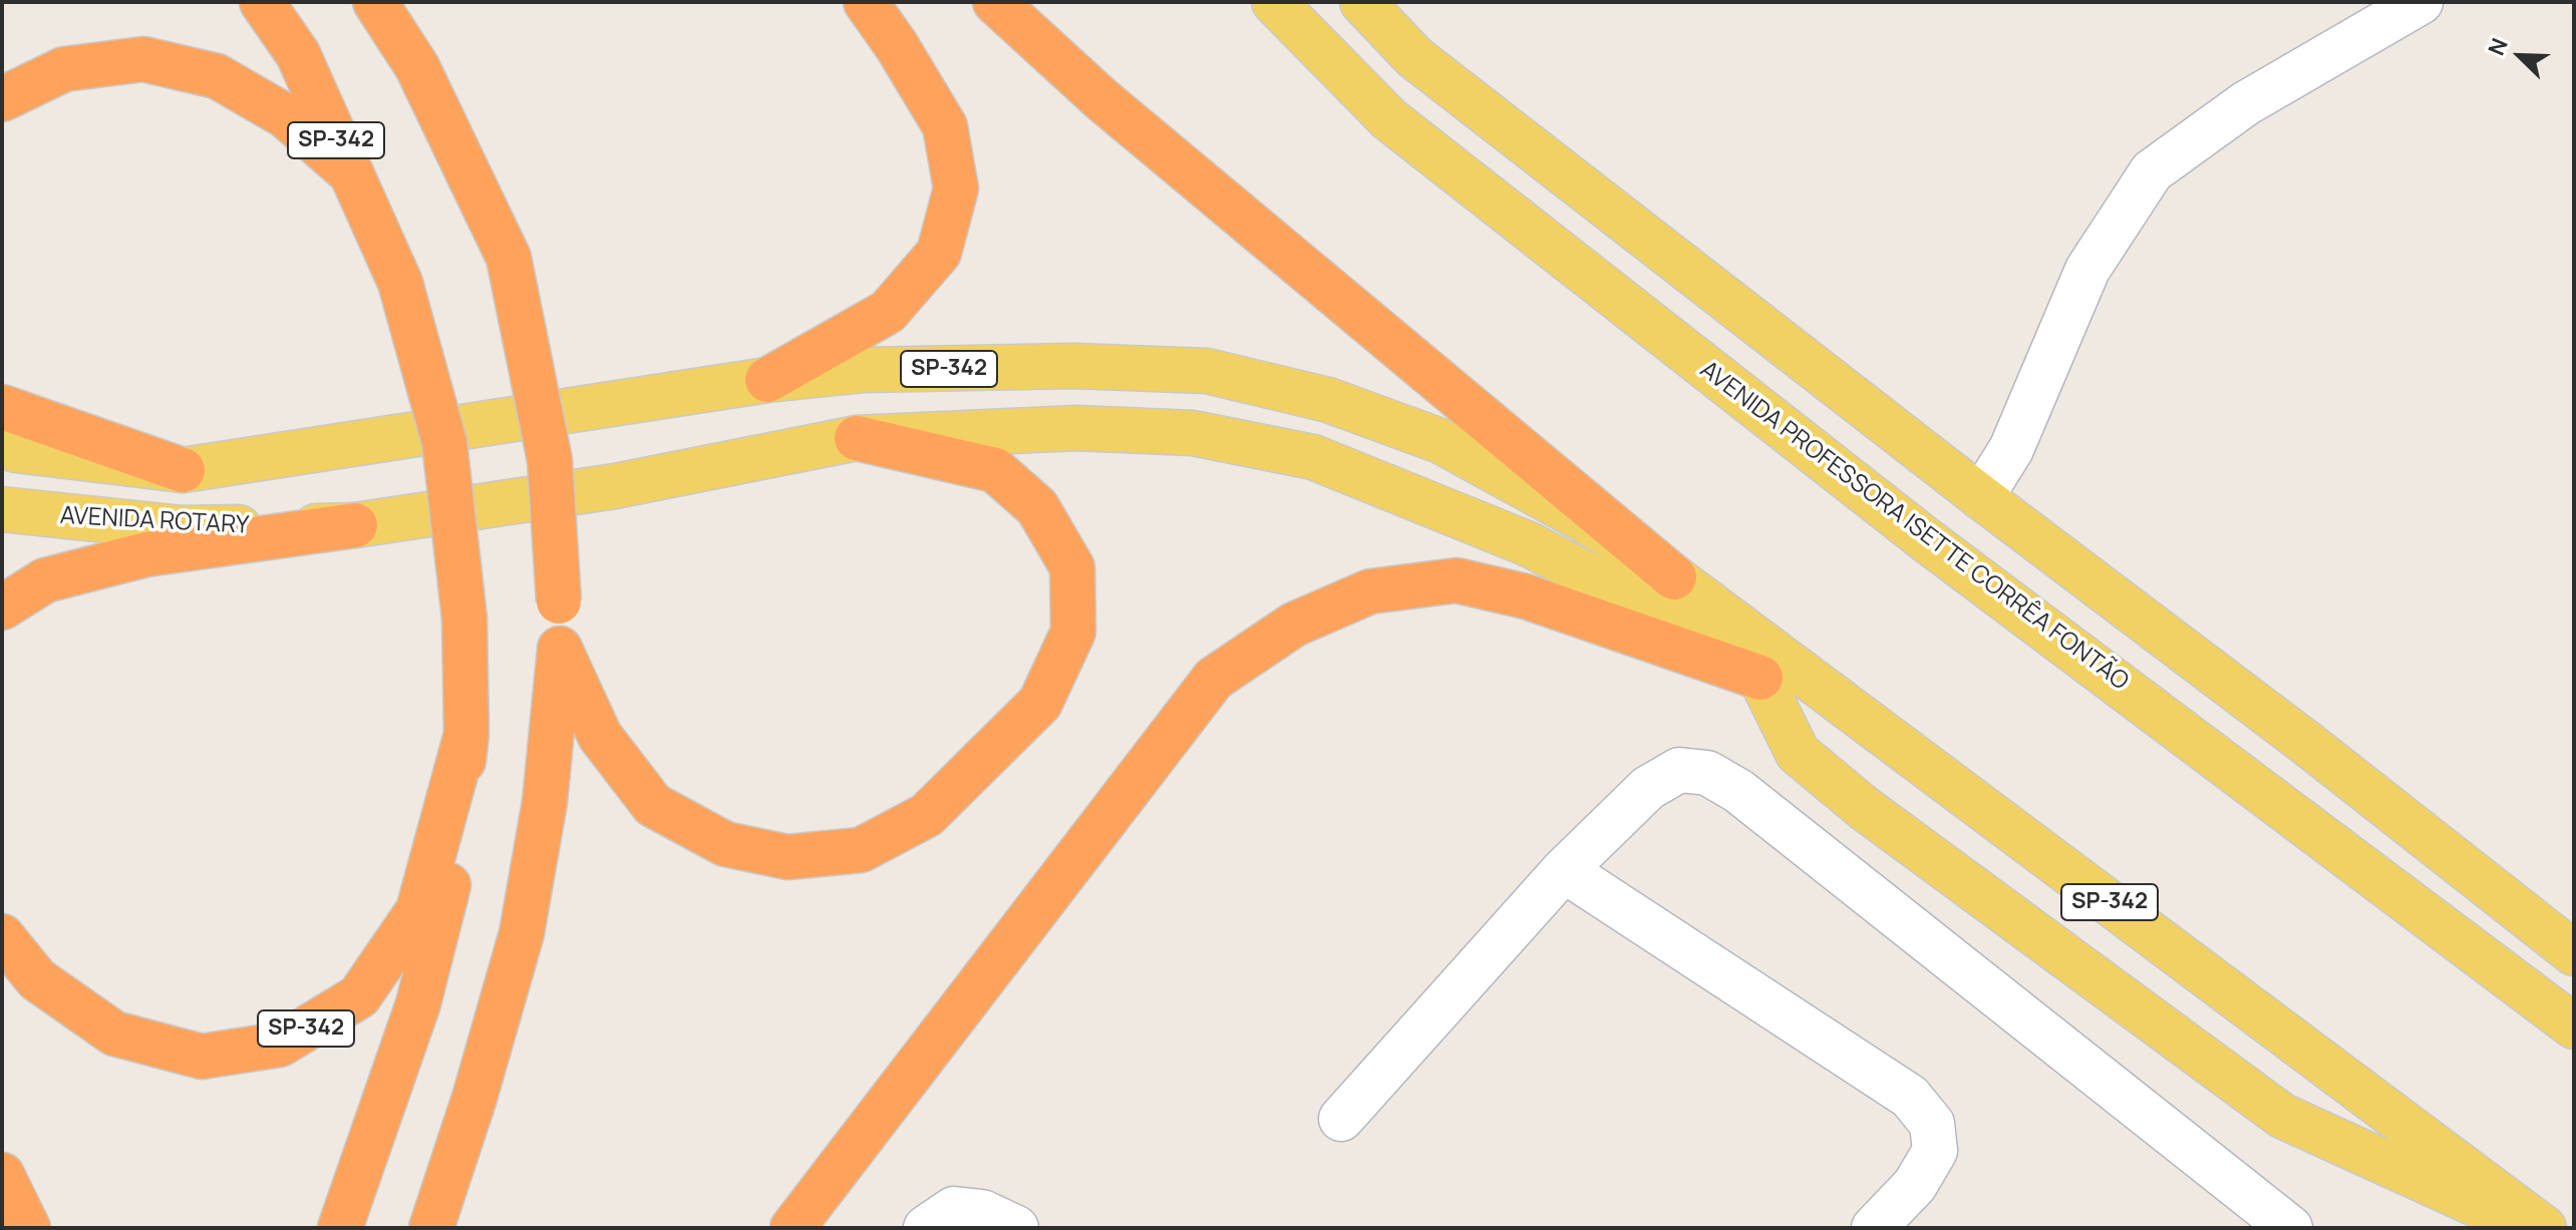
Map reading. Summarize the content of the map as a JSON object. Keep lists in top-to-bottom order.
{
  "streets": {
    "highway": ["SP-342"],
    "main road": ["AVENIDA ROTARY", "AVENIDA PROFESSORA ISETTE CORRÊA FONTÃO"]
  },
  "north": "top left"
}
